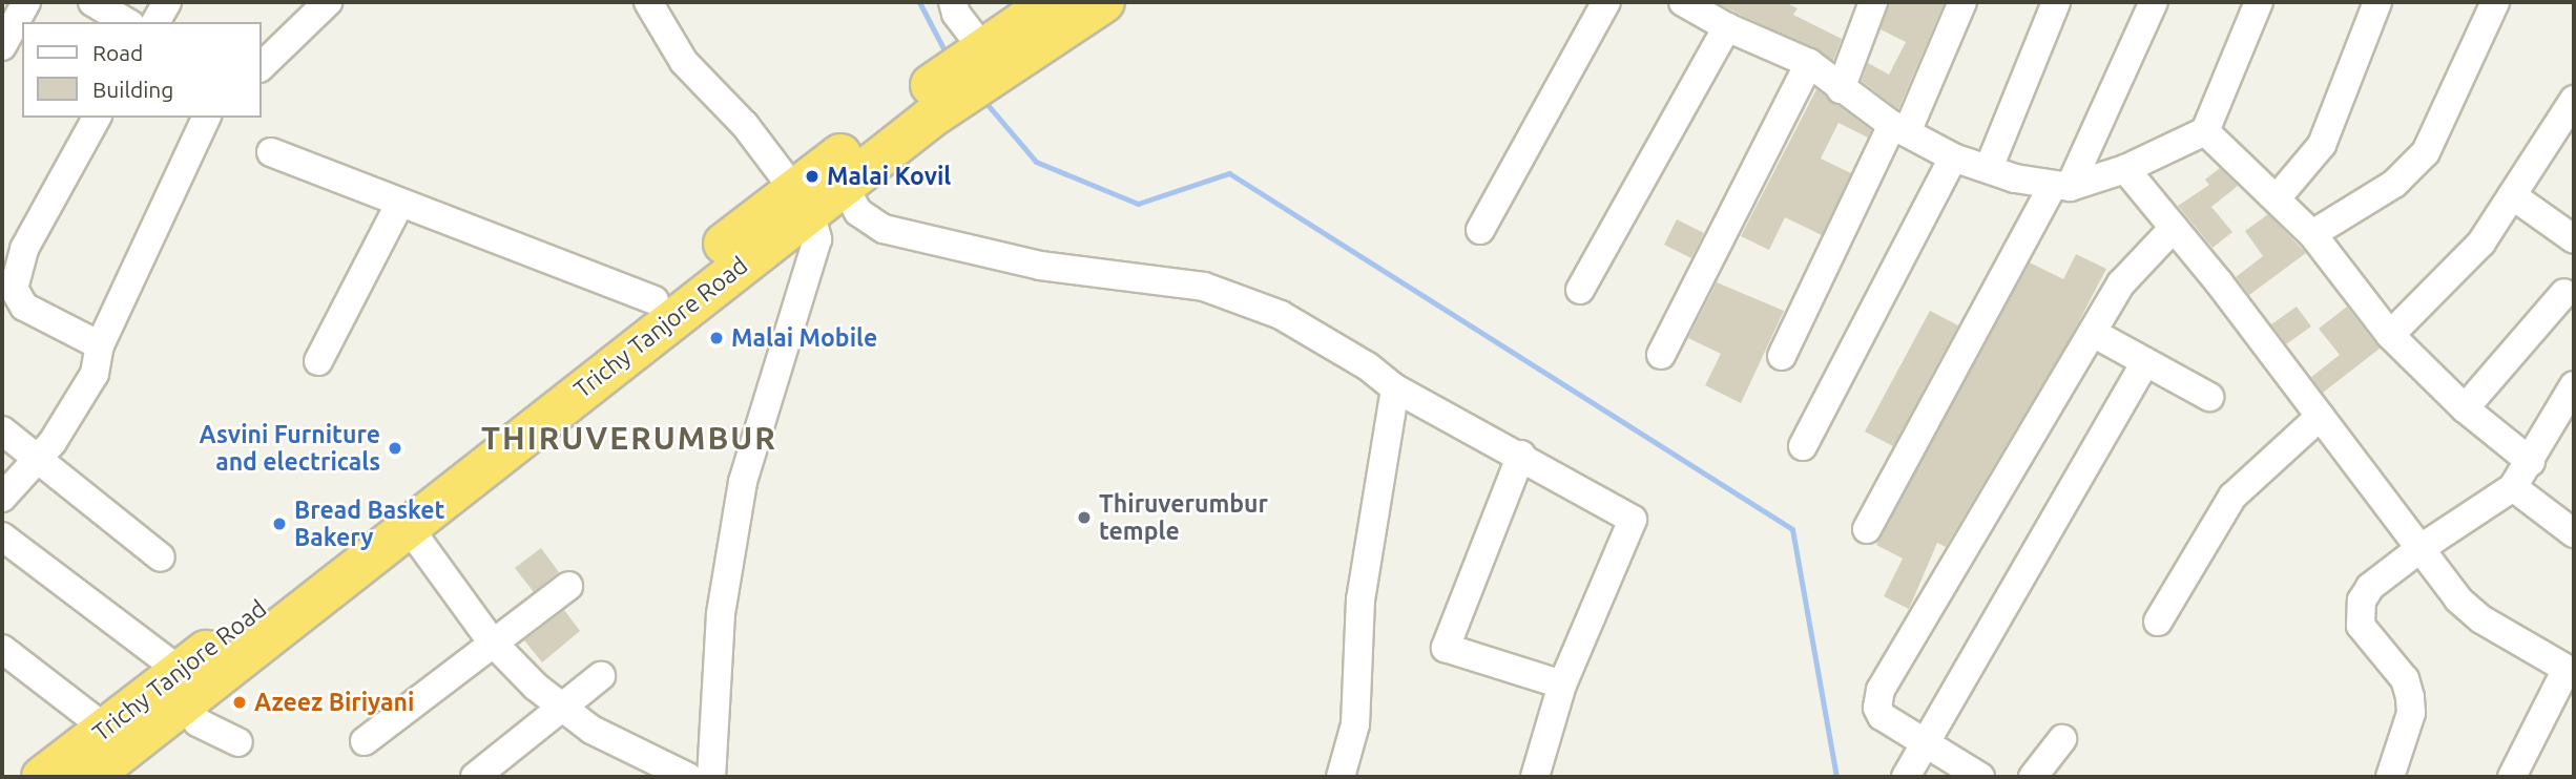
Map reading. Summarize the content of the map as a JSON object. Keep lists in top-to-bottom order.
{
  "streets": {
    "highway": ["Trichy Tanjore Road"]
  },
  "districts": ["THIRUVERUMBUR"],
  "places": [
    "Malai Kovil",
    "Malai Mobile",
    "Asvini Furniture and electricals",
    "Thiruverumbur temple",
    "Bread Basket Bakery",
    "Azeez Biriyani"
  ],
  "legend": ["Road", "Building"]
}
